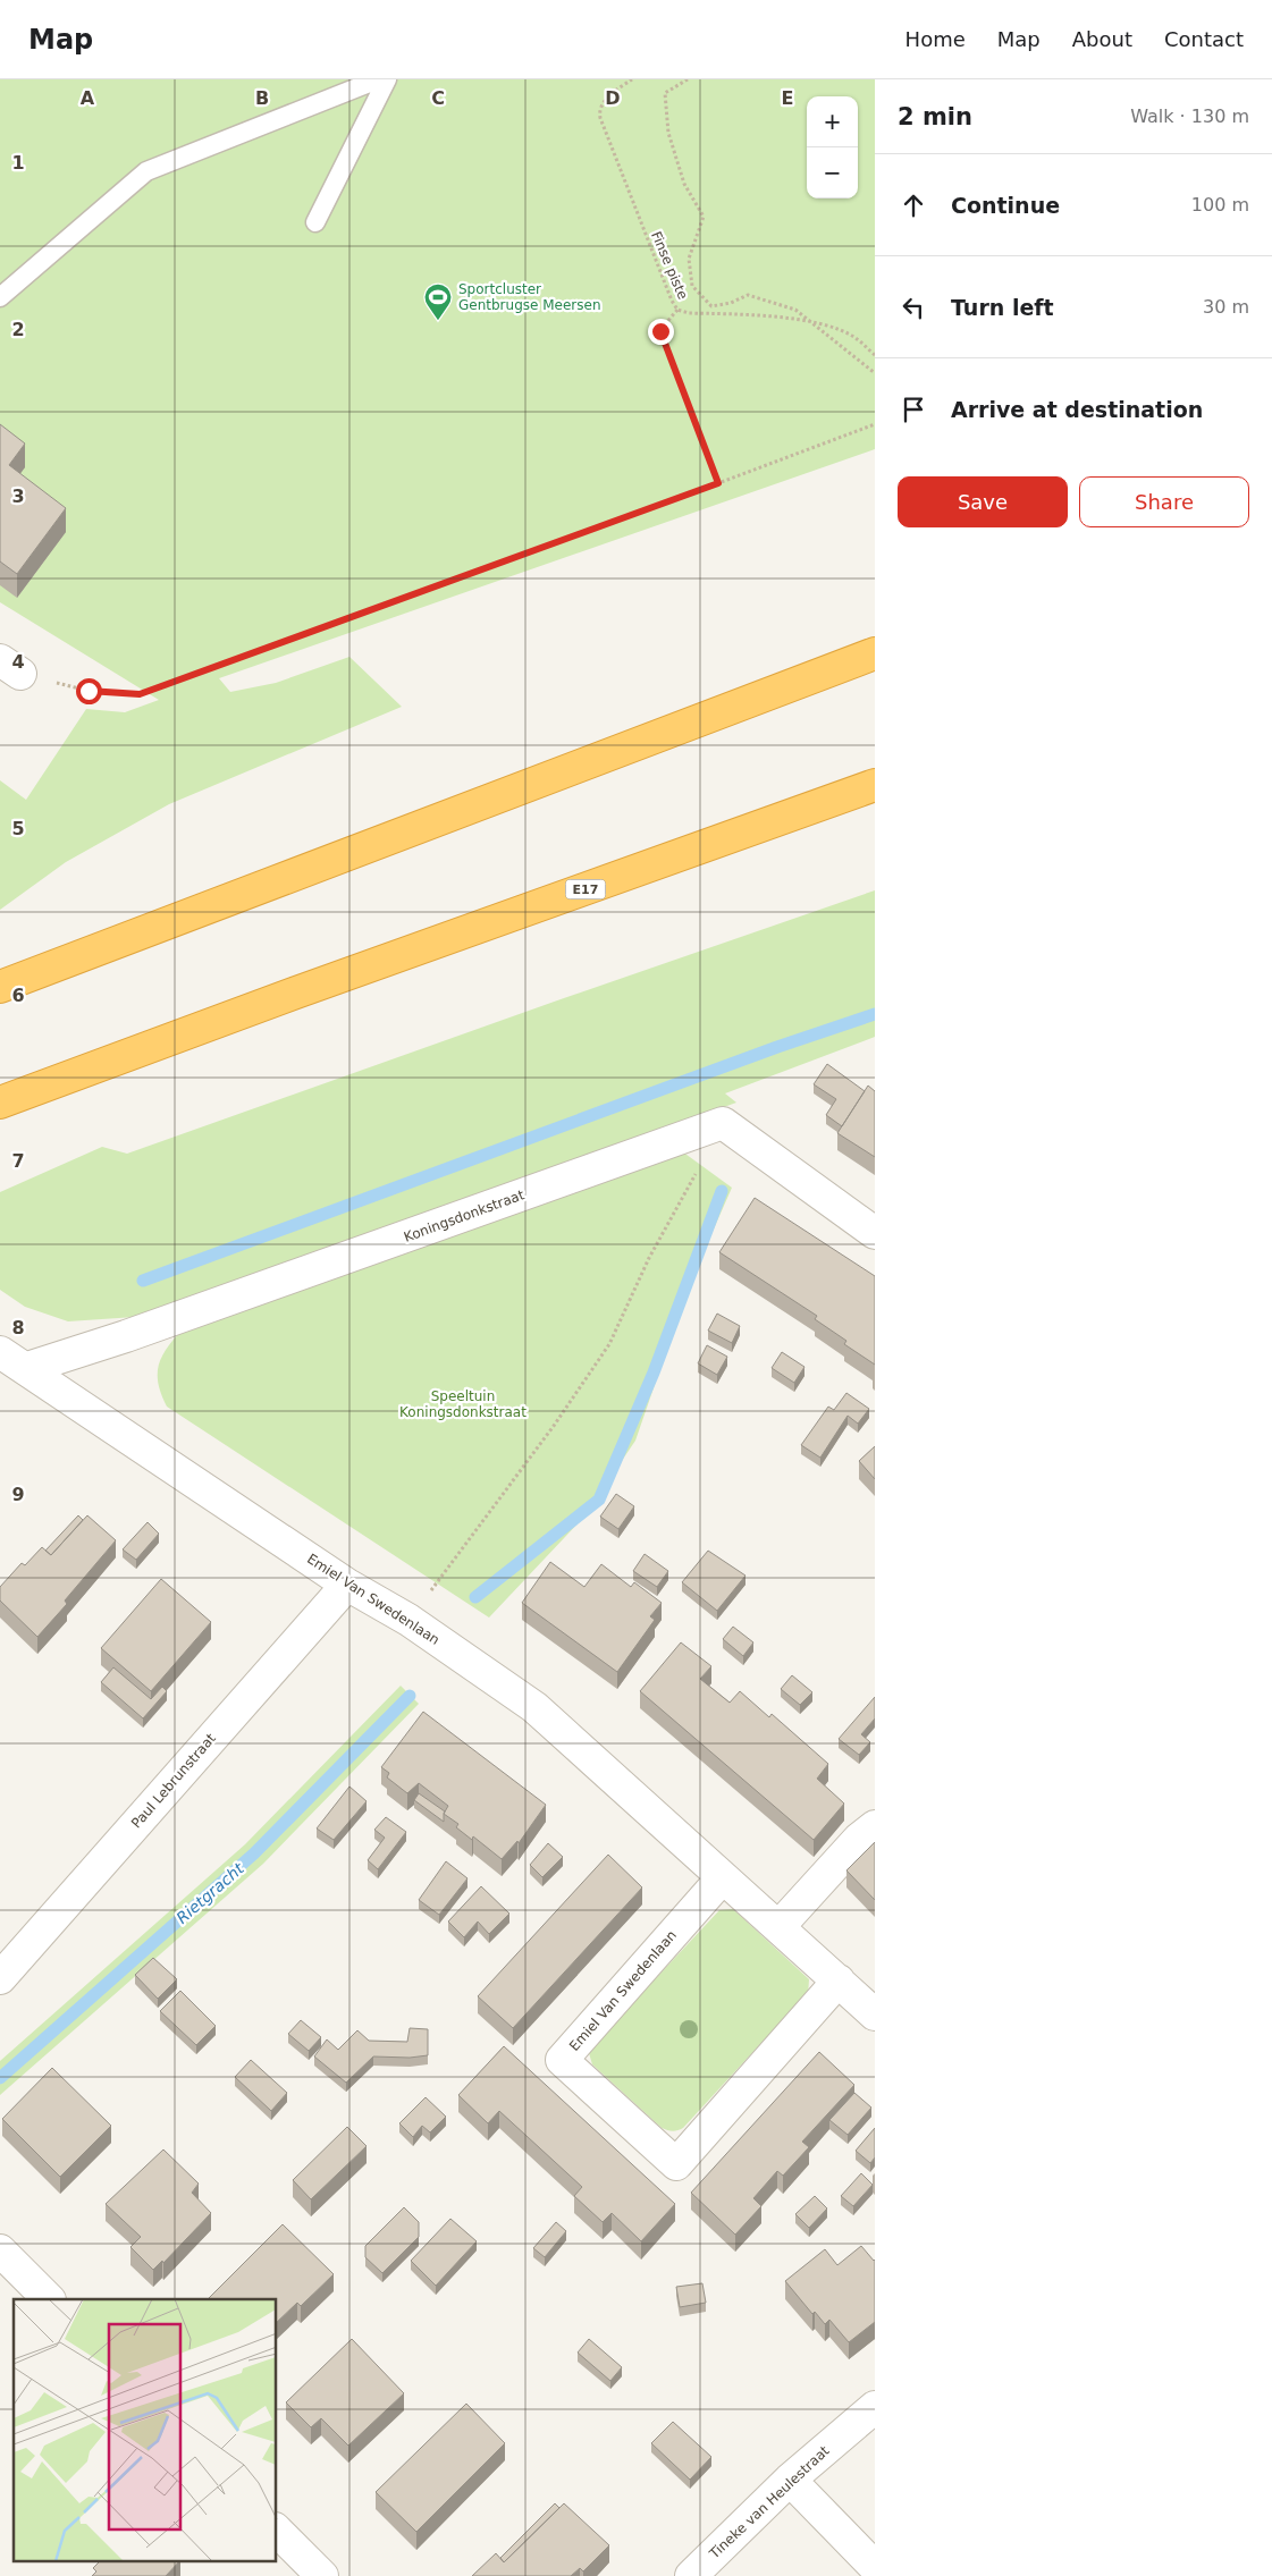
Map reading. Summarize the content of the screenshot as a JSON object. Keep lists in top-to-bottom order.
{
  "streets": {
    "highway": ["E17"],
    "street": [
      "Koningsdonkstraat",
      "Emiel Van Swedenlaan",
      "Paul Lebrunstraat",
      "Tineke van Heulestraat"
    ],
    "path": ["Finse piste"]
  },
  "crossings": [
    ["Koningsdonkstraat", "Emiel Van Swedenlaan"],
    ["Emiel Van Swedenlaan", "Paul Lebrunstraat"]
  ],
  "water": ["Rietgracht"],
  "parks": ["Speeltuin Koningsdonkstraat"],
  "places": {
    "sports": ["Sportcluster Gentbrugse Meersen"]
  },
  "page": {
    "header": "Map",
    "nav": [
      "Home",
      "Map",
      "About",
      "Contact"
    ],
    "heading": ["2 min", "Walk · 130 m"],
    "map_buttons": ["+", "−"],
    "list": [
      ["Continue", "100 m"],
      ["Turn left", "30 m"],
      "Arrive at destination"
    ],
    "buttons": ["Save", "Share"]
  },
  "grid": {
    "columns": [
      "A",
      "B",
      "C",
      "D",
      "E"
    ],
    "rows": [
      "1",
      "2",
      "3",
      "4",
      "5",
      "6",
      "7",
      "8",
      "9"
    ]
  }
}
